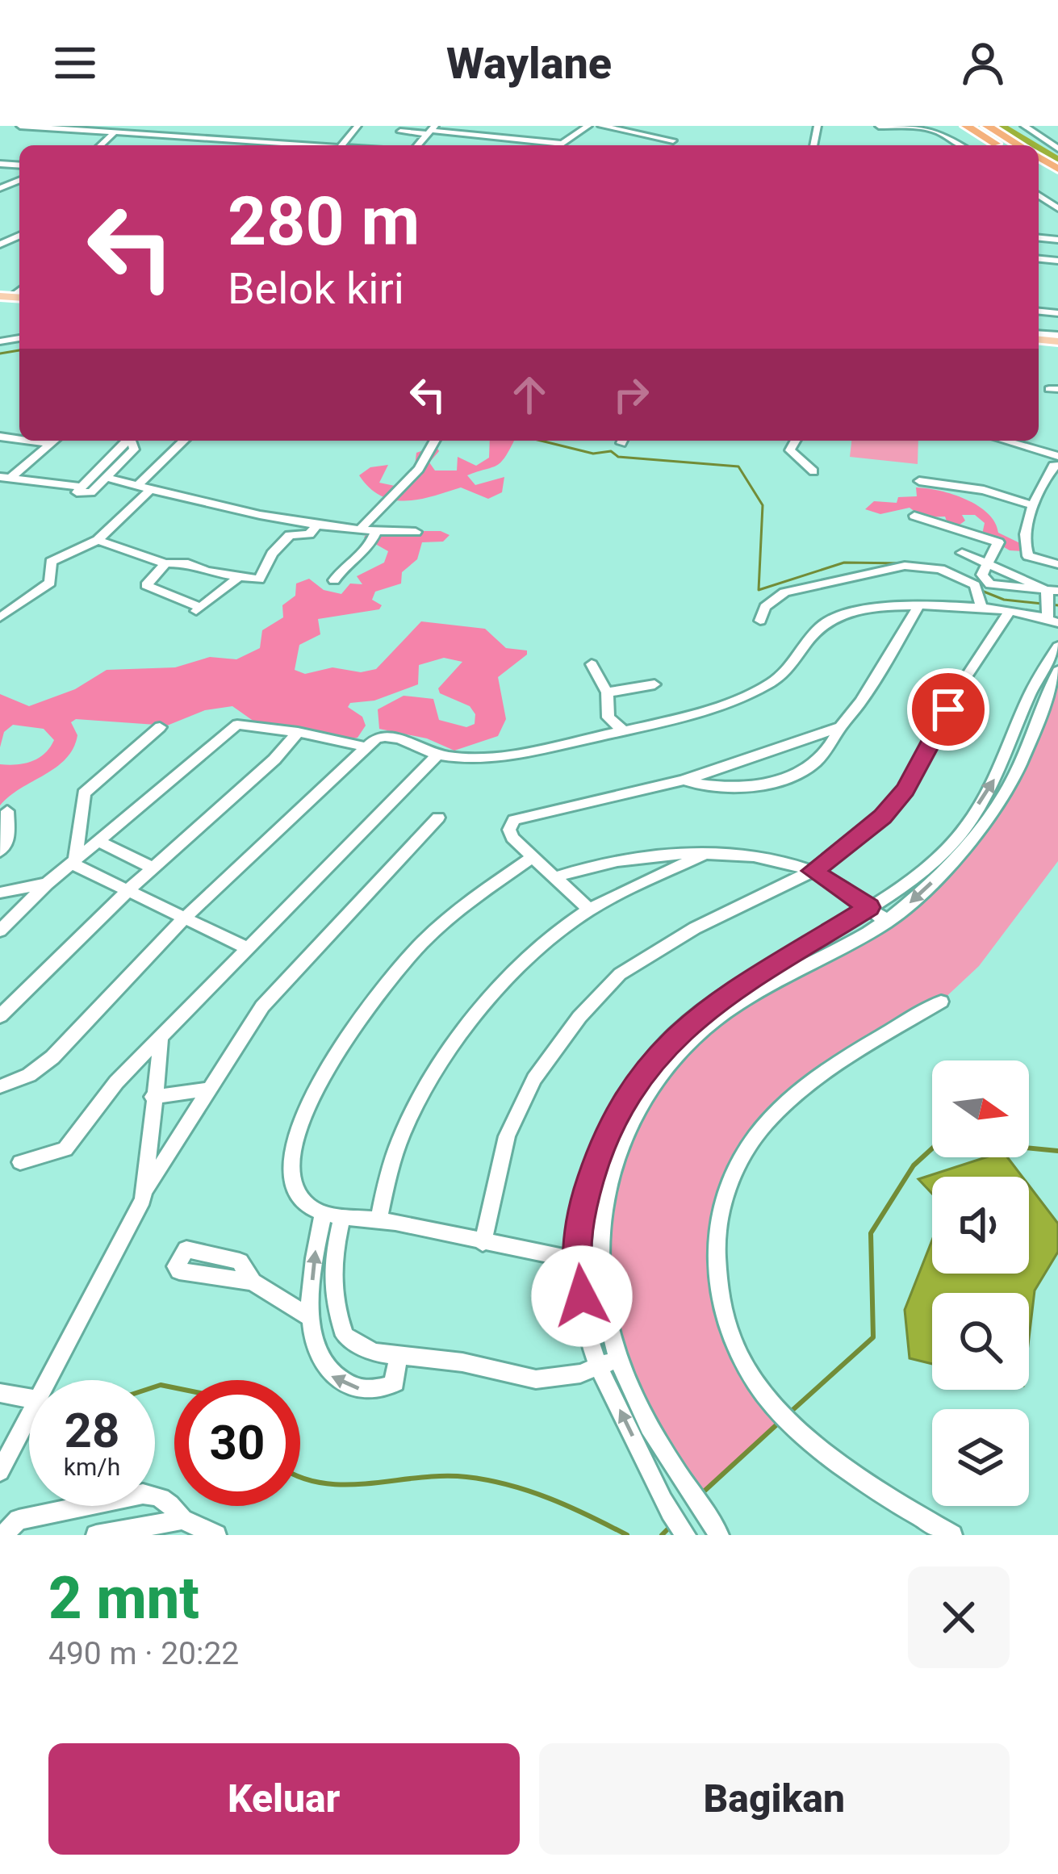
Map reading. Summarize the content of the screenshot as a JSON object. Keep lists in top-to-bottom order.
{
  "north": "right",
  "page": {
    "header": "Waylane",
    "turn": ["280 m", "Belok kiri"],
    "speed": "28 km/h",
    "limit": "30",
    "heading": ["2 mnt", "490 m · 20:22"],
    "buttons": ["Keluar", "Bagikan"]
  }
}
